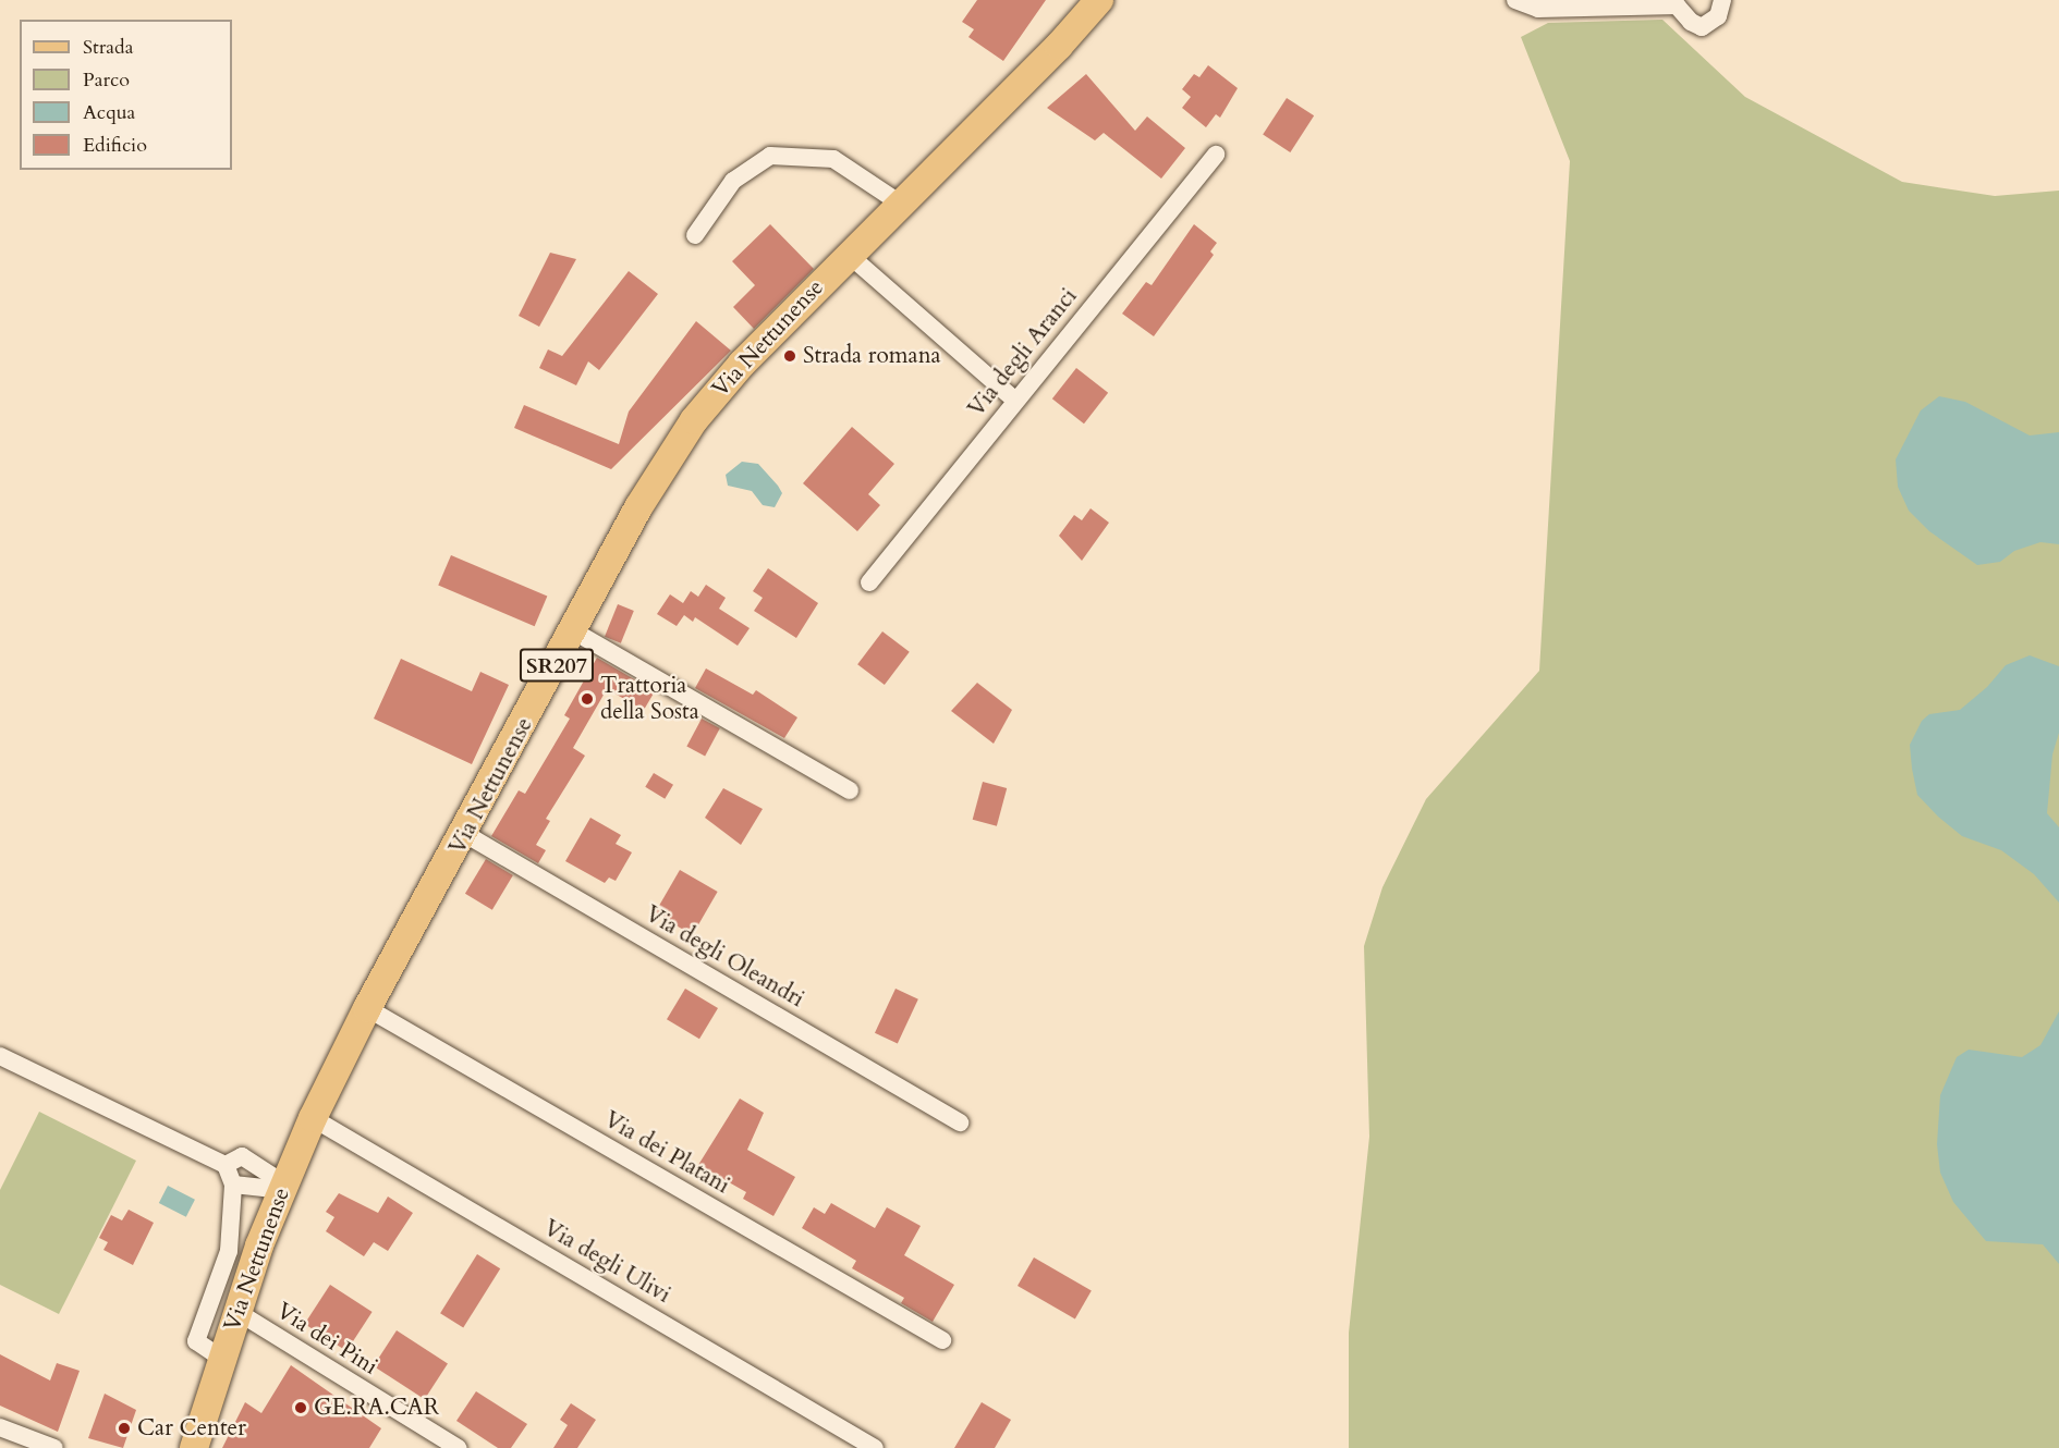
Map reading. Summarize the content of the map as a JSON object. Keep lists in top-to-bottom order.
{
  "streets": {
    "main road": ["Via Nettunense", "SR207"],
    "street": [
      "Via degli Aranci",
      "Via degli Oleandri",
      "Via dei Platani",
      "Via degli Ulivi",
      "Via dei Pini"
    ]
  },
  "crossings": [
    ["Via Nettunense", "Via degli Oleandri"],
    ["Via Nettunense", "Via dei Platani"],
    ["Via Nettunense", "Via degli Ulivi"],
    ["Via Nettunense", "Via dei Pini"]
  ],
  "places": [
    "Strada romana",
    "Trattoria della Sosta",
    "GE.RA.CAR",
    "Car Center"
  ],
  "legend": [
    "Strada",
    "Parco",
    "Acqua",
    "Edificio"
  ]
}
